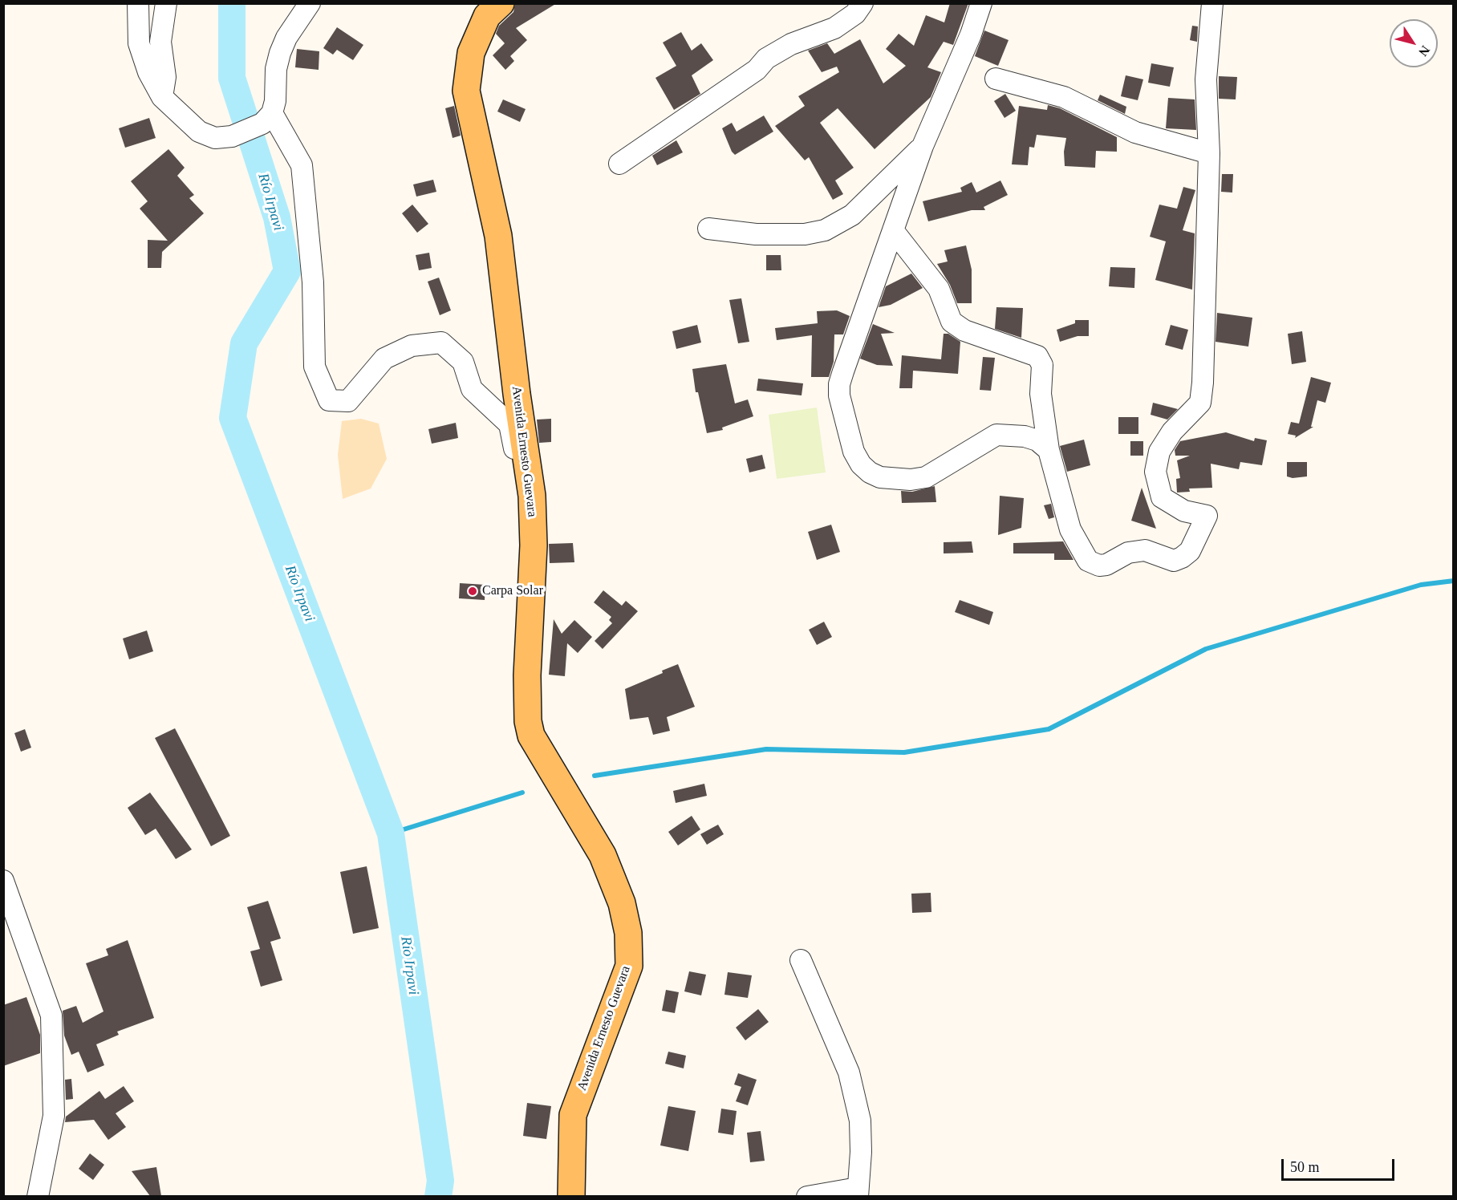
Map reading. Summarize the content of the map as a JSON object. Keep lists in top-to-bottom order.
{
  "streets": {
    "main road": ["Avenida Ernesto Guevara"]
  },
  "water": ["Río Irpavi"],
  "places": ["Carpa Solar"],
  "scale_bar": "50 m",
  "north": "bottom right"
}
